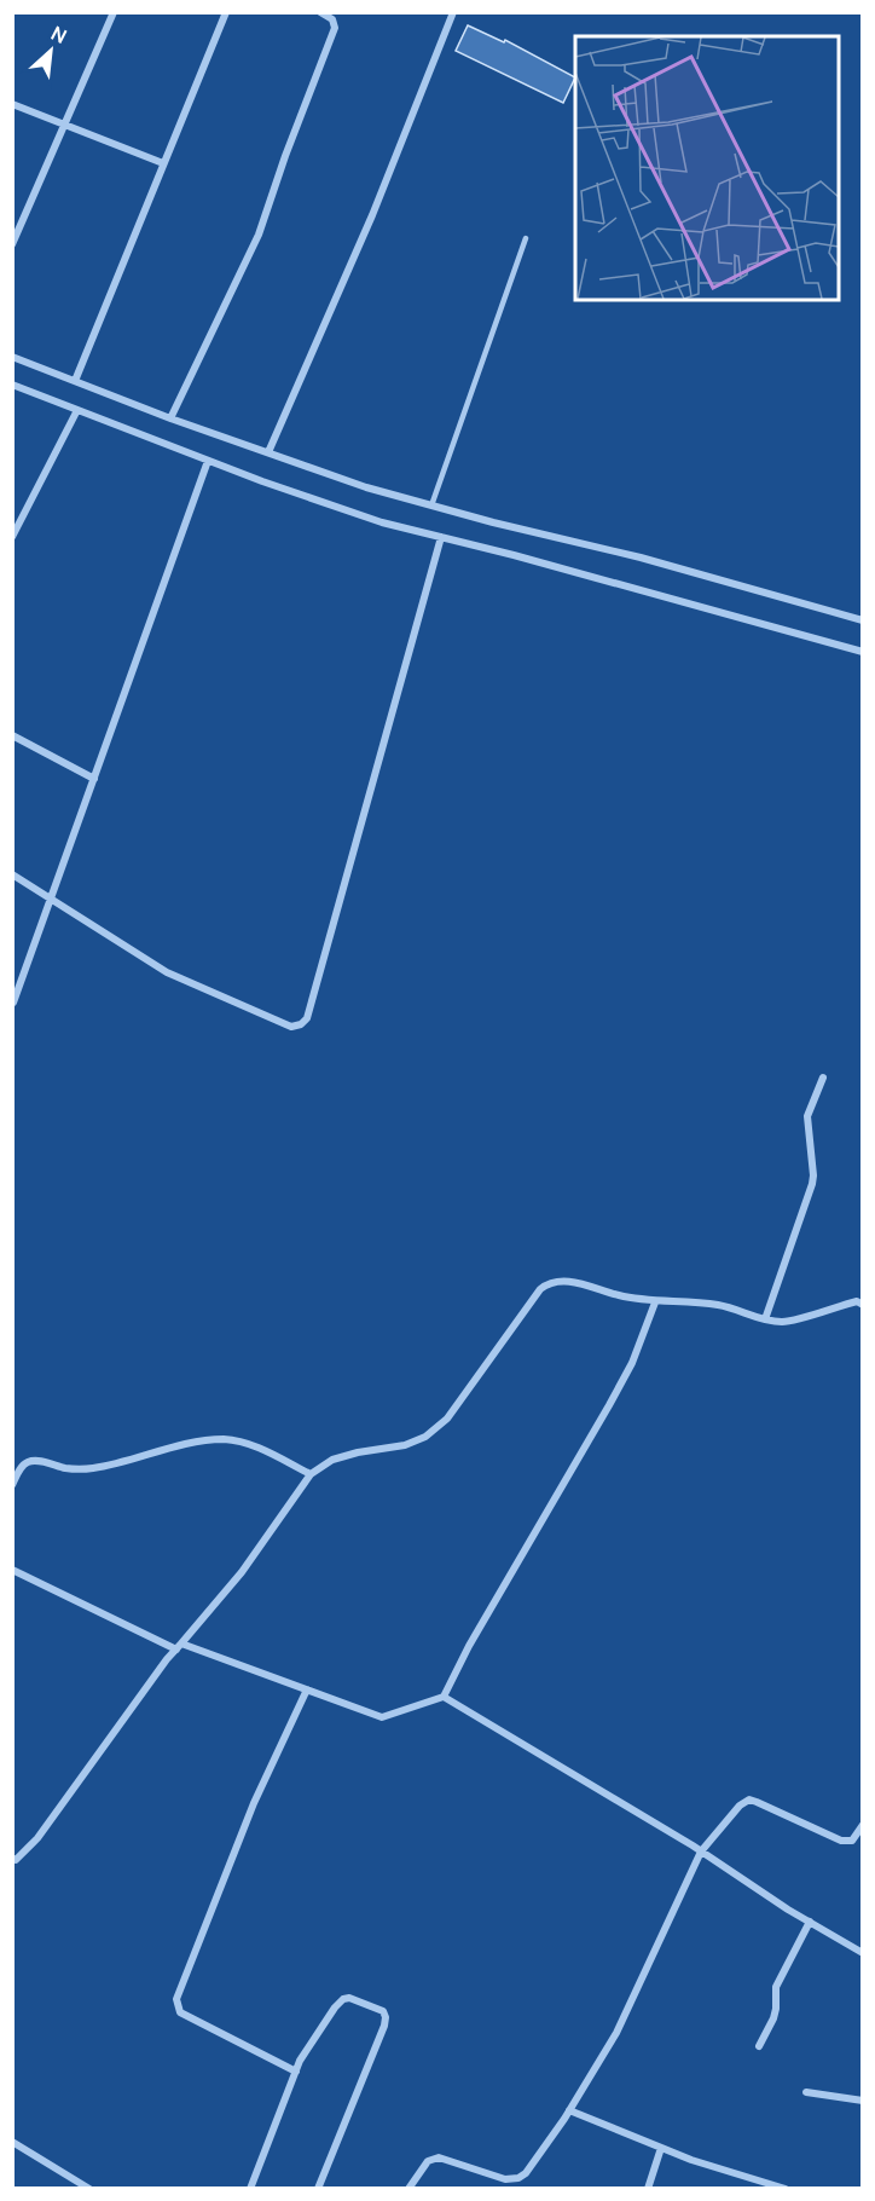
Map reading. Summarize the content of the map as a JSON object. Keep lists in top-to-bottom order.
{
  "north": "top right"
}
